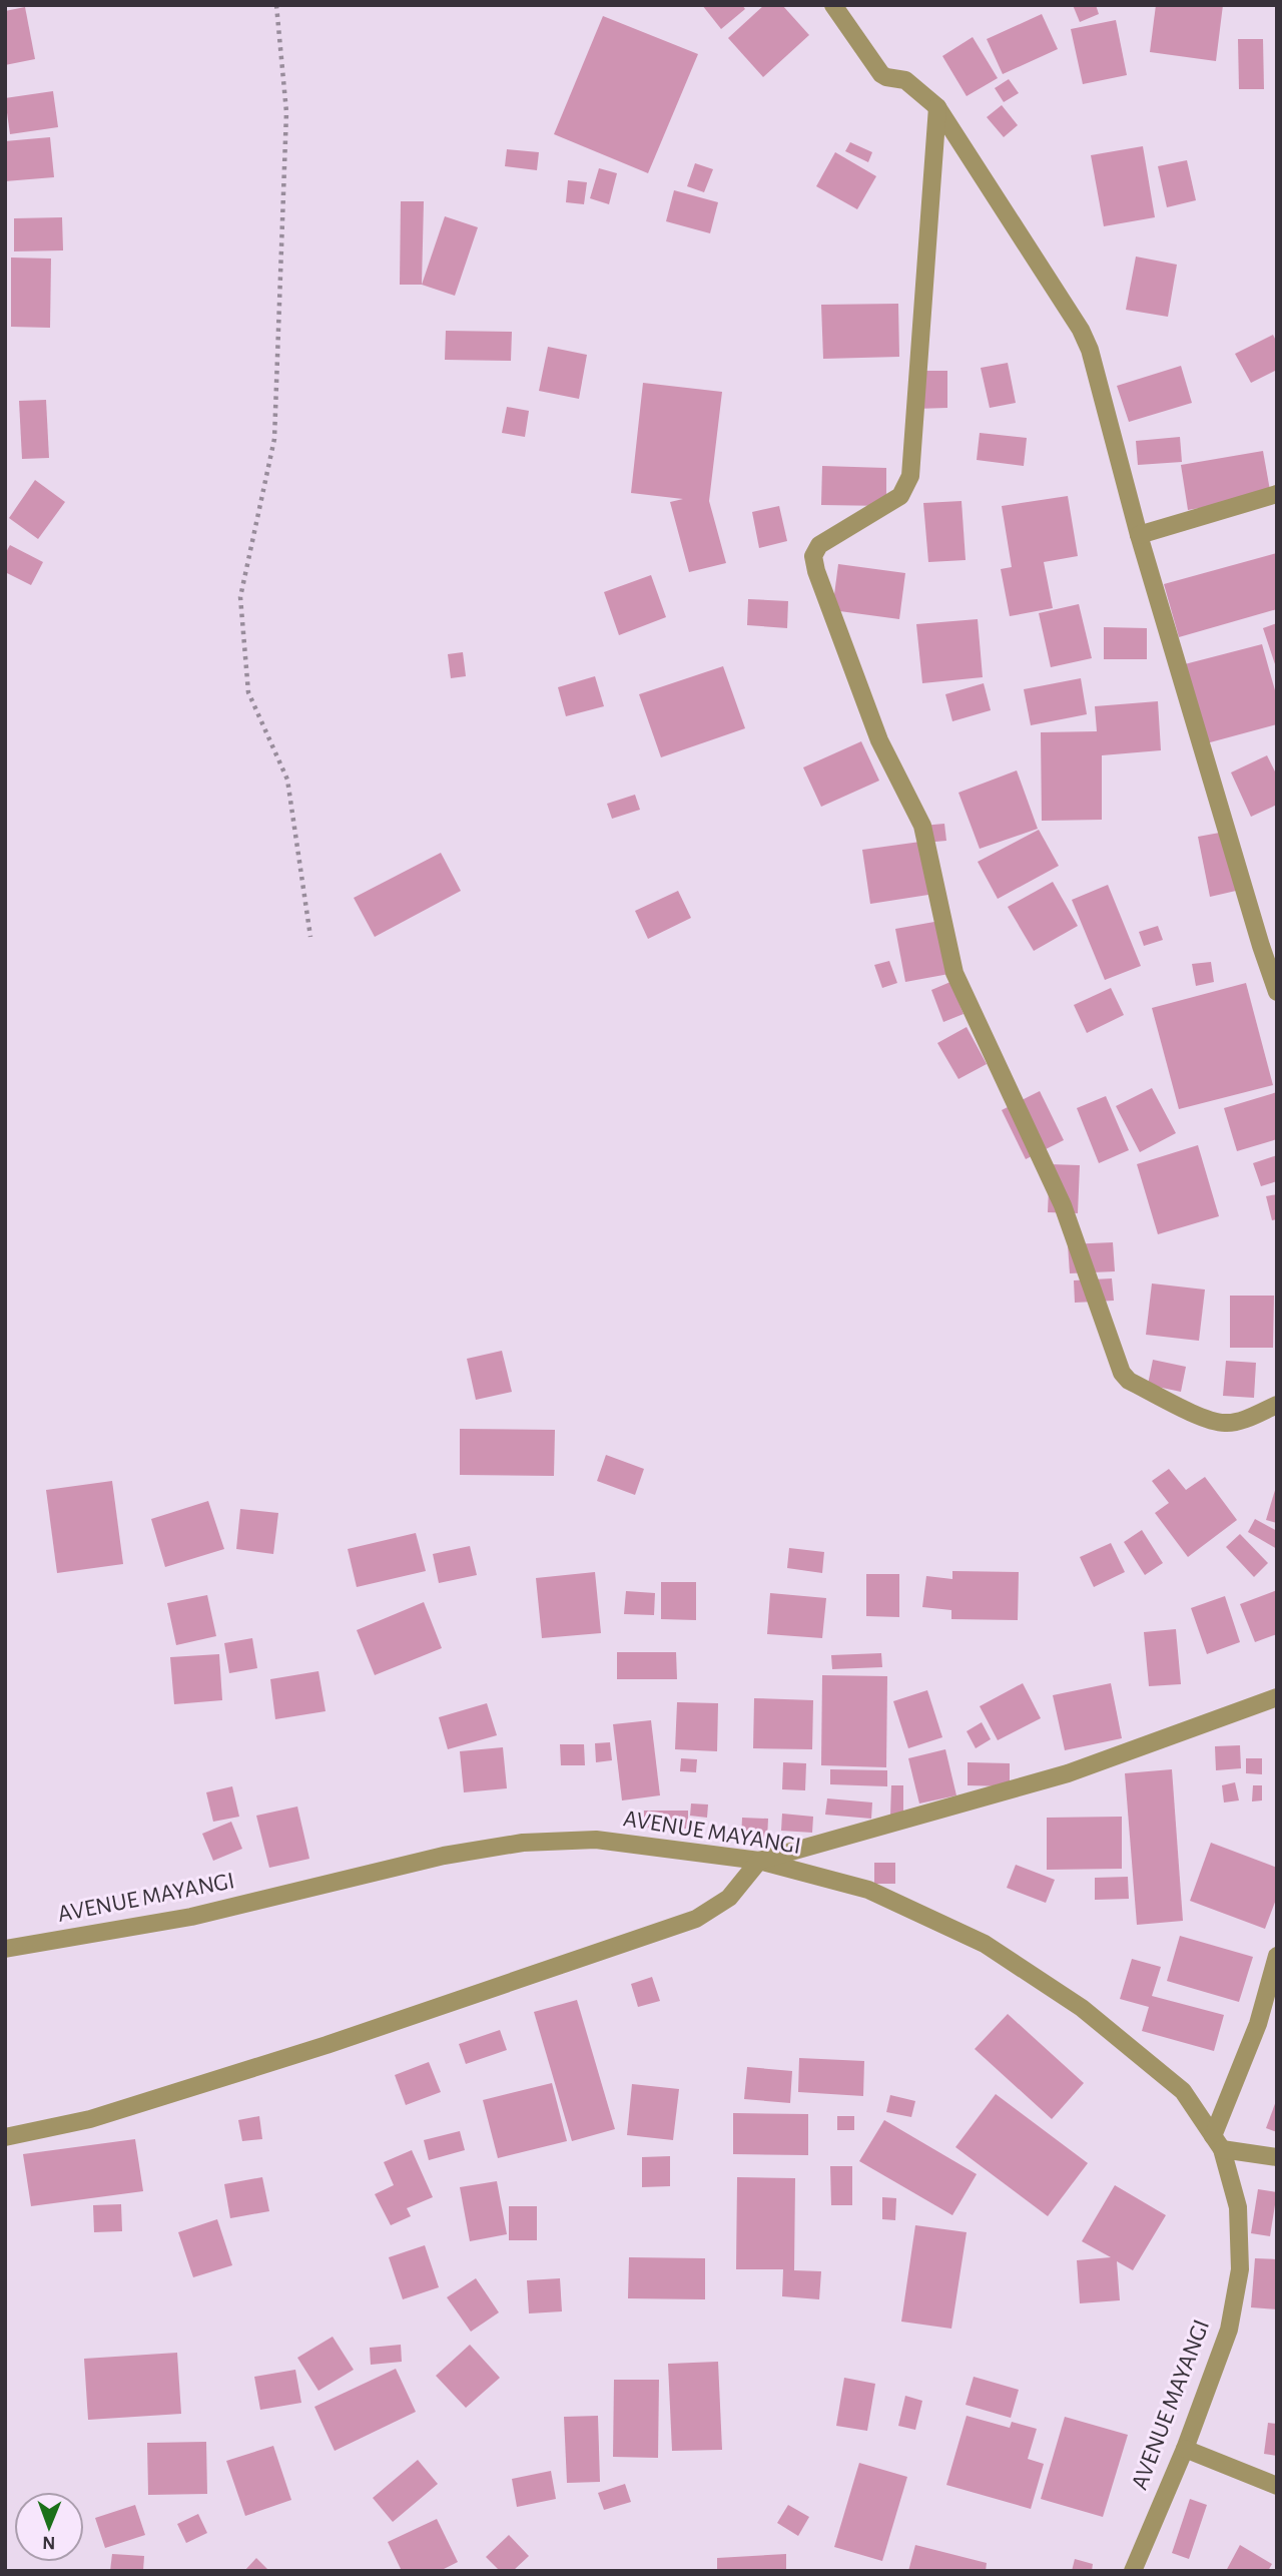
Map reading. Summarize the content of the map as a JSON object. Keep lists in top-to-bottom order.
{
  "streets": {
    "street": ["AVENUE MAYANGI"]
  },
  "north": "bottom"
}
